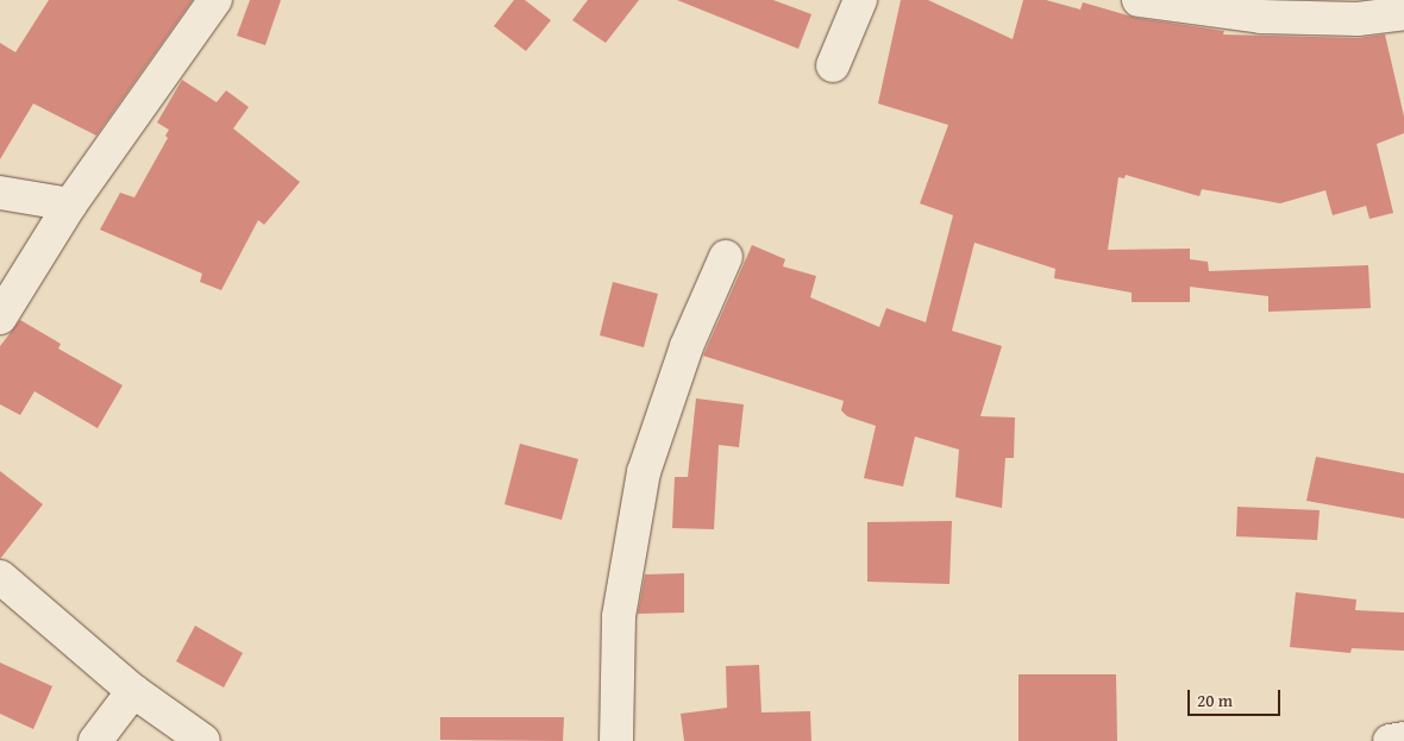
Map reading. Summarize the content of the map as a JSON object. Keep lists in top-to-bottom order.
{
  "scale_bar": "20 m"
}
